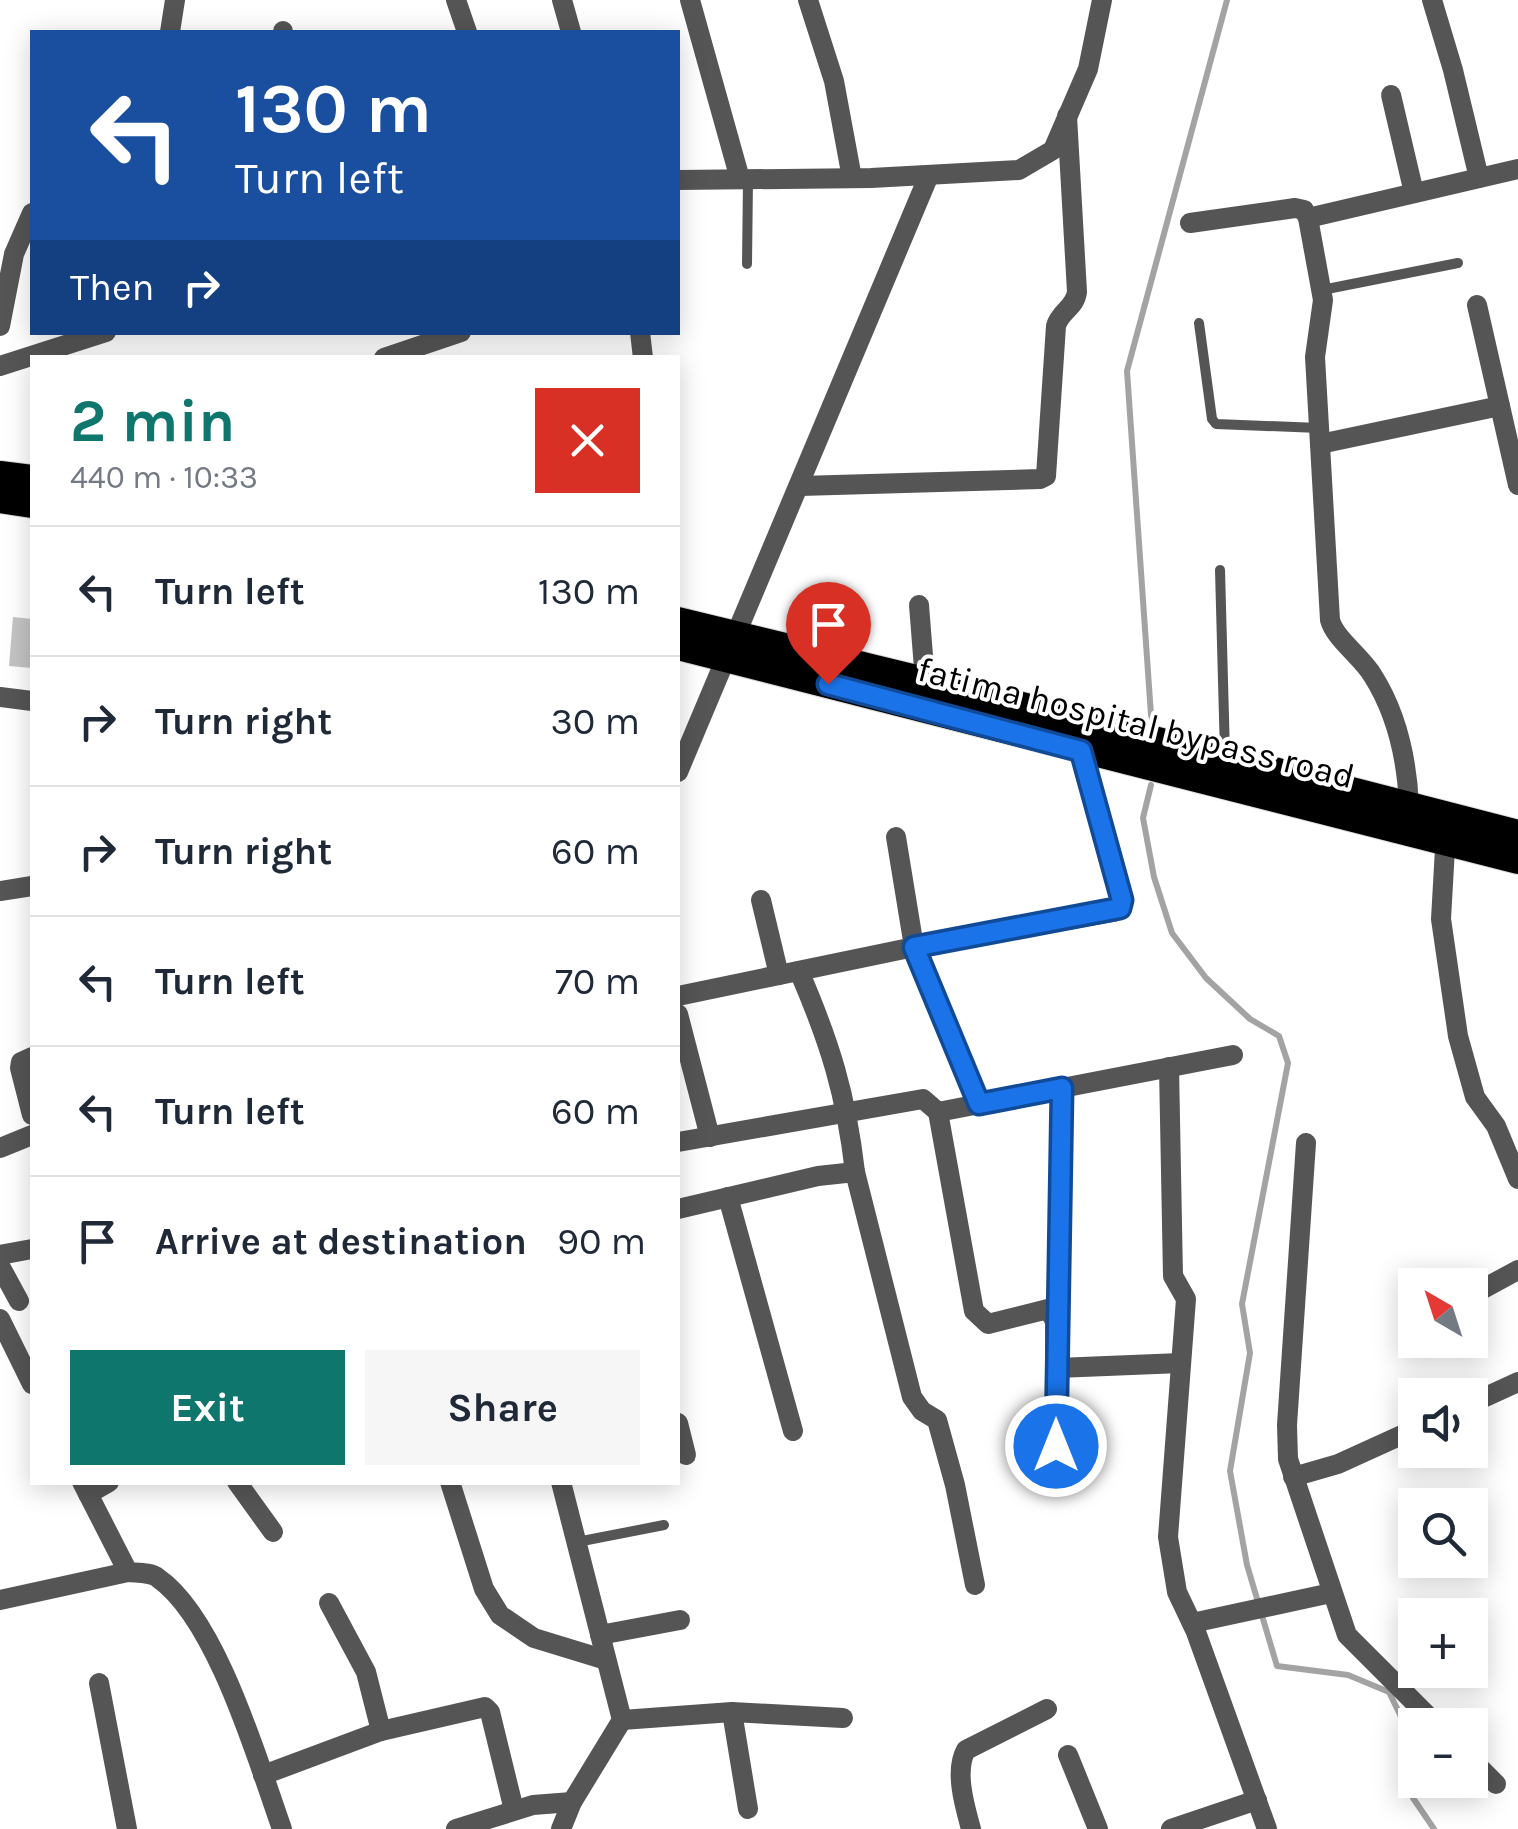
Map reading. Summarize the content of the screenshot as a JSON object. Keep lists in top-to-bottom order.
{
  "streets": {
    "highway": ["fatima hospital bypass road"]
  },
  "north": "top left",
  "page": {
    "turn": ["130 m", "Turn left"],
    "then": "Then",
    "heading": ["2 min", "440 m · 10:33"],
    "list": [
      {
        "name": "Turn left",
        "value": "130 m"
      },
      {
        "name": "Turn right",
        "value": "30 m"
      },
      {
        "name": "Turn right",
        "value": "60 m"
      },
      {
        "name": "Turn left",
        "value": "70 m"
      },
      {
        "name": "Turn left",
        "value": "60 m"
      },
      {
        "name": "Arrive at destination",
        "value": "90 m"
      }
    ],
    "map_buttons": ["+", "−"],
    "buttons": ["Exit", "Share"]
  }
}
